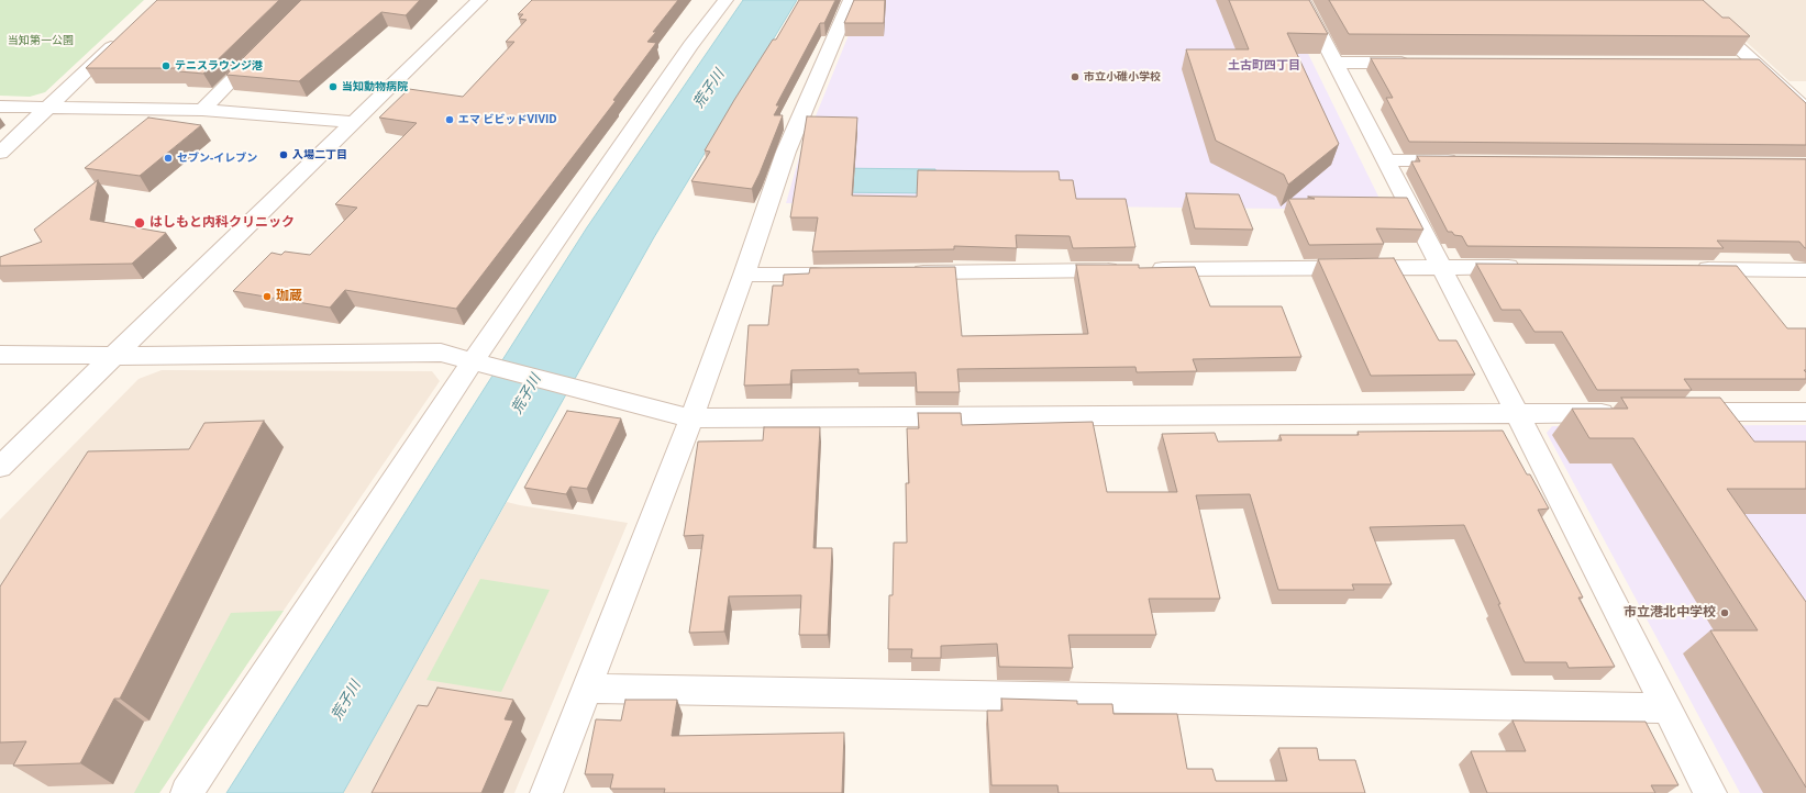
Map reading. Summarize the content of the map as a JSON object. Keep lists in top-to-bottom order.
{
  "districts": ["土古町四丁目"],
  "water": ["荒子川"],
  "parks": ["当知第一公園"],
  "places": [
    "テニスラウンジ港",
    "市立小碓小学校",
    "当知動物病院",
    "エマ ビビッドVIVID",
    "入場二丁目",
    "セブン-イレブン",
    "はしもと内科クリニック",
    "珈蔵",
    "市立港北中学校"
  ]
}
